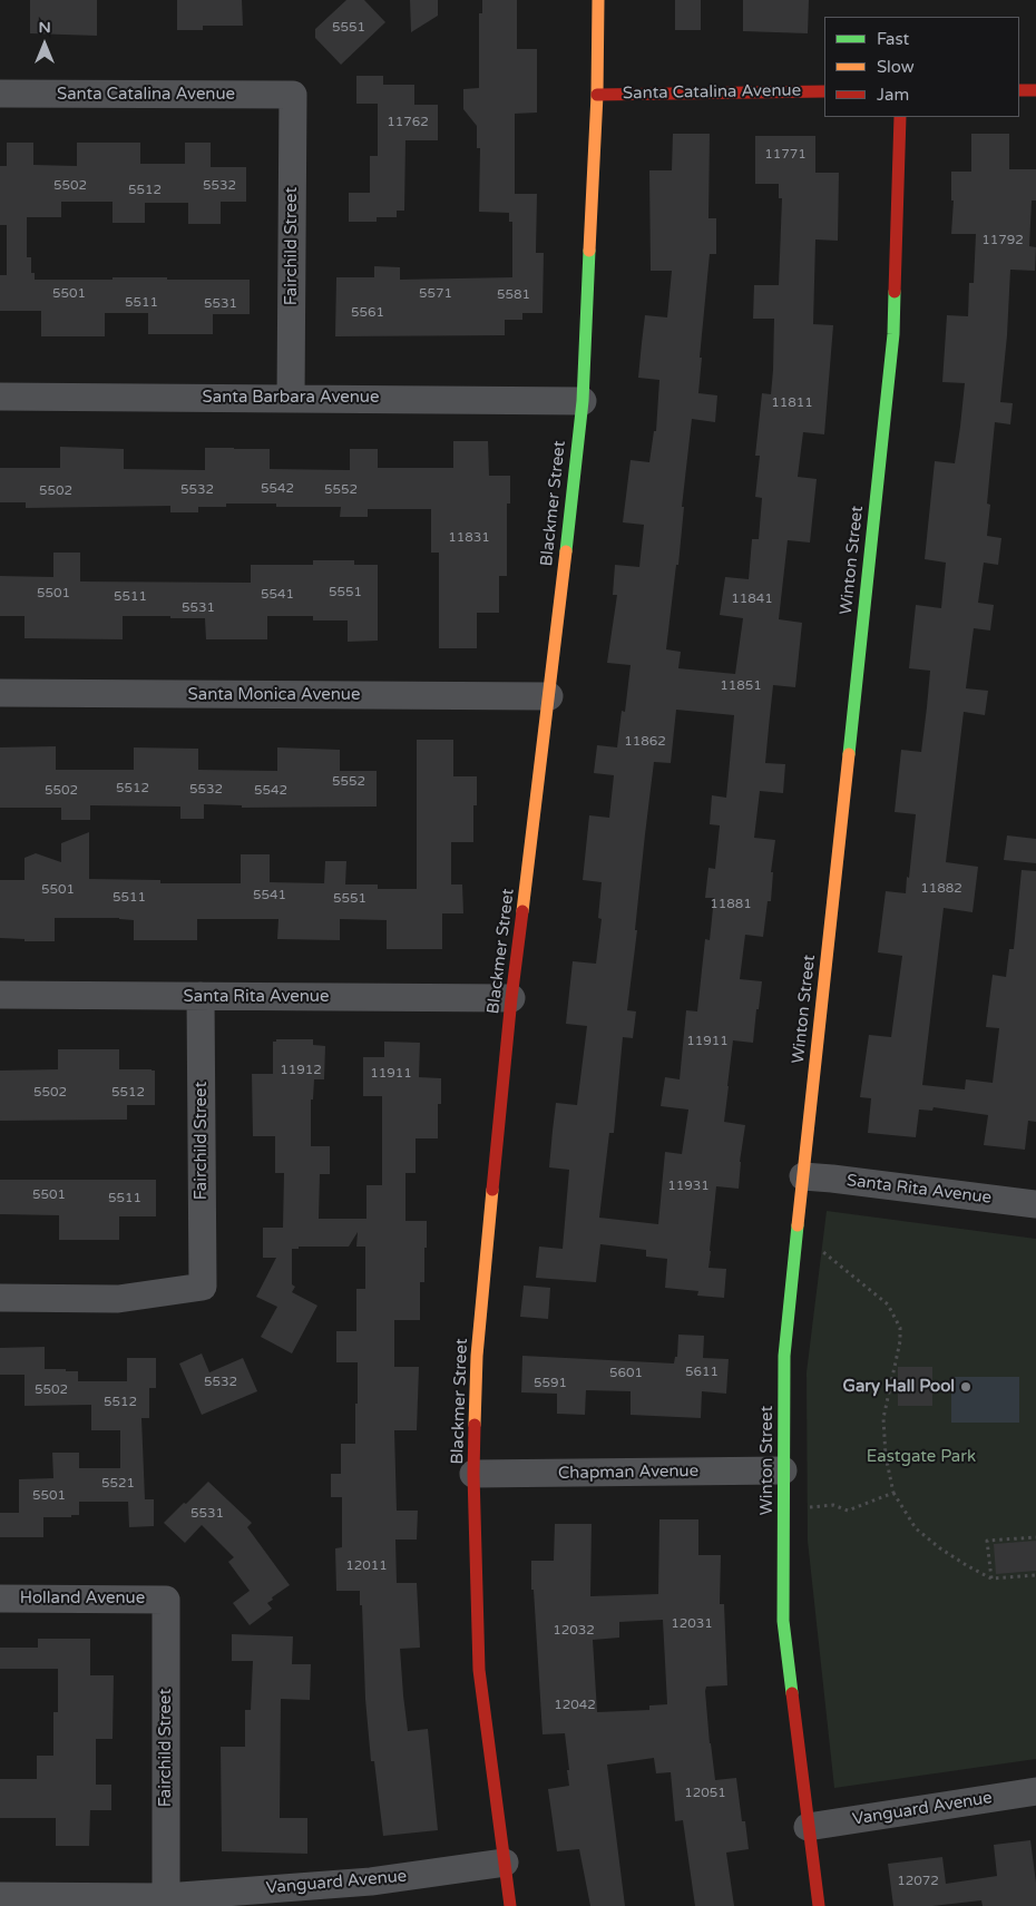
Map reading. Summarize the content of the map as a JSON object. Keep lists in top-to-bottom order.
{
  "streets": {
    "street": [
      "Santa Catalina Avenue",
      "Fairchild Street",
      "Santa Barbara Avenue",
      "Blackmer Street",
      "Winton Street",
      "Santa Monica Avenue",
      "Santa Rita Avenue",
      "Chapman Avenue",
      "Holland Avenue",
      "Vanguard Avenue"
    ]
  },
  "crossings": [
    ["Santa Catalina Avenue", "Fairchild Street"],
    ["Santa Catalina Avenue", "Blackmer Street"],
    ["Fairchild Street", "Santa Barbara Avenue"],
    ["Fairchild Street", "Santa Rita Avenue"],
    ["Fairchild Street", "Holland Avenue"],
    ["Fairchild Street", "Vanguard Avenue"],
    ["Santa Barbara Avenue", "Blackmer Street"],
    ["Blackmer Street", "Santa Monica Avenue"],
    ["Blackmer Street", "Santa Rita Avenue"],
    ["Blackmer Street", "Chapman Avenue"],
    ["Blackmer Street", "Vanguard Avenue"],
    ["Winton Street", "Santa Rita Avenue"],
    ["Winton Street", "Chapman Avenue"],
    ["Winton Street", "Vanguard Avenue"]
  ],
  "parks": ["Eastgate Park"],
  "places": ["Gary Hall Pool"],
  "house_numbers": [
    "5551",
    "11762",
    "11771",
    "5502",
    "5532",
    "5512",
    "11792",
    "5501",
    "5571",
    "5581",
    "5511",
    "5531",
    "5561",
    "11811",
    "5542",
    "5532",
    "5552",
    "5502",
    "11831",
    "5551",
    "5501",
    "5541",
    "5511",
    "11841",
    "5531",
    "11851",
    "11862",
    "5552",
    "5512",
    "5532",
    "5502",
    "5542",
    "11882",
    "5501",
    "5541",
    "5511",
    "5551",
    "11881",
    "11911",
    "11912",
    "11911",
    "5502",
    "5512",
    "11931",
    "5501",
    "5511",
    "5611",
    "5601",
    "5532",
    "5591",
    "5502",
    "5512",
    "5521",
    "5501",
    "5531",
    "12011",
    "12031",
    "12032",
    "12042",
    "12051",
    "12072"
  ],
  "legend": ["Fast", "Slow", "Jam"],
  "north": "top"
}
